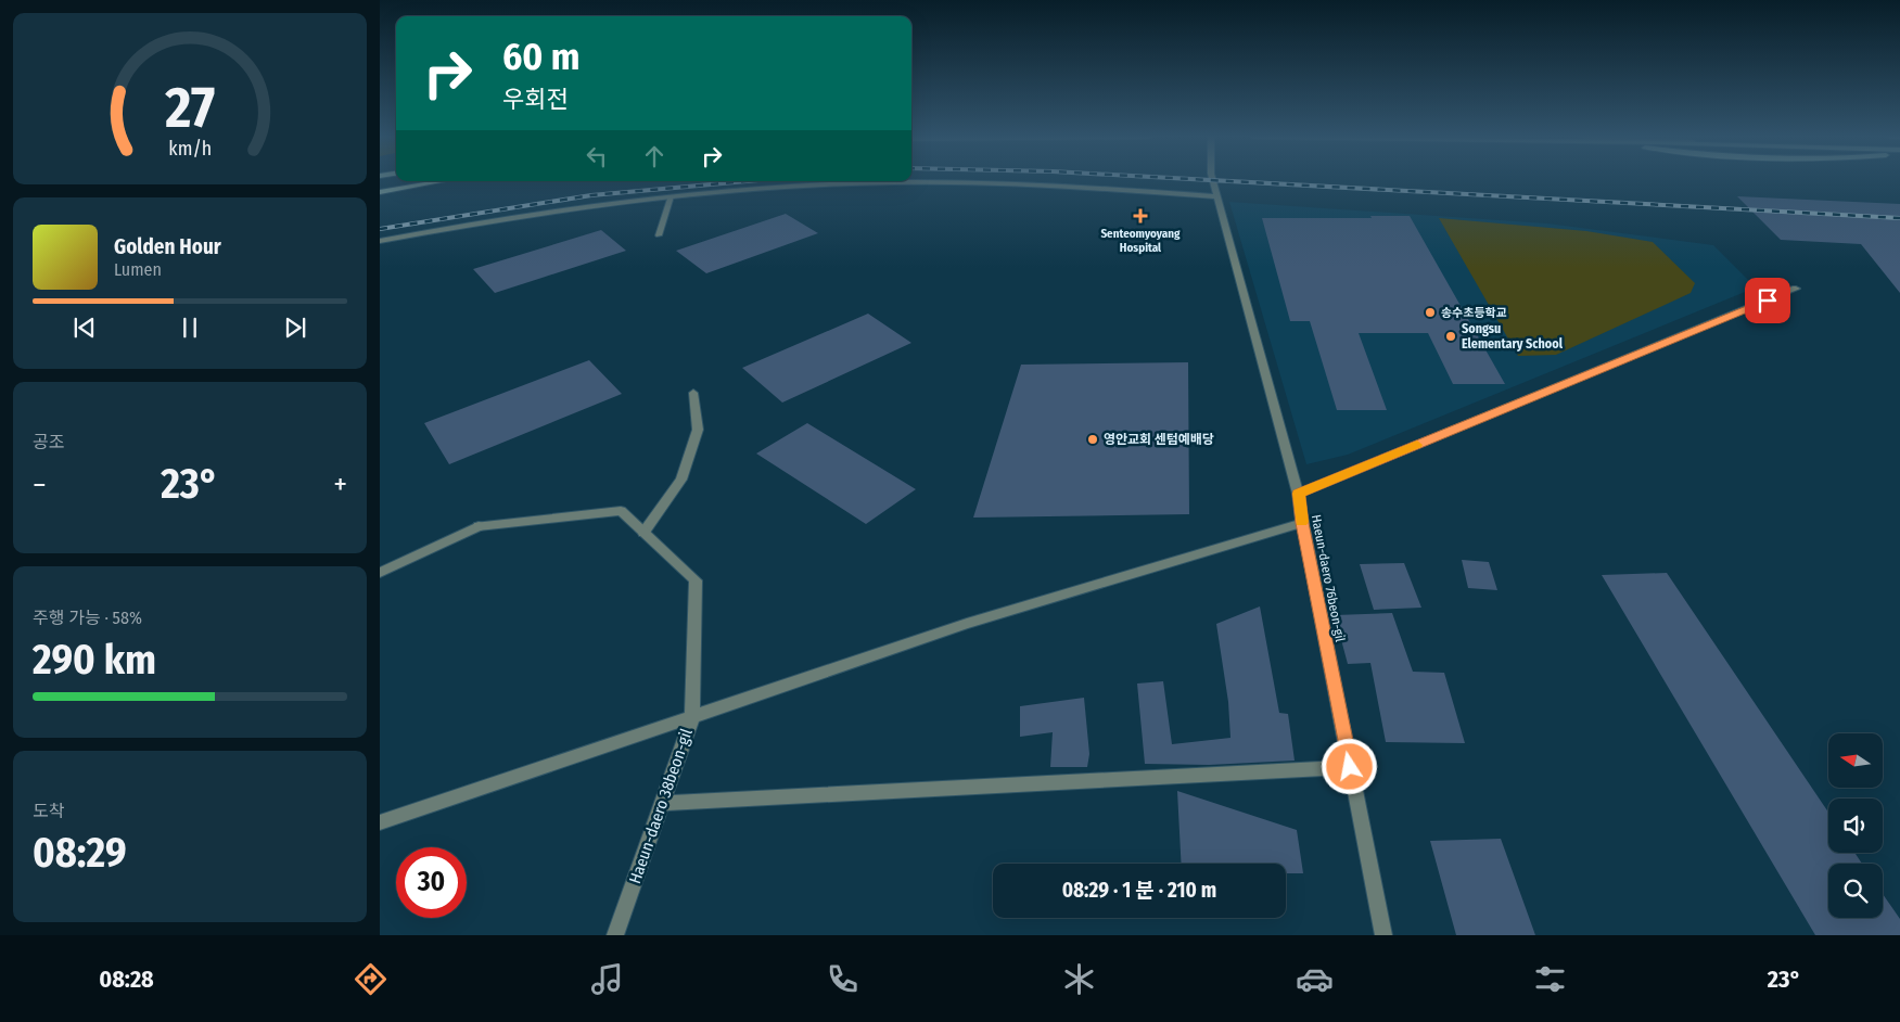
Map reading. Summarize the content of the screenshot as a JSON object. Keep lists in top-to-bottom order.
{
  "streets": {
    "street": ["Haeun-daero 76beon-gil", "Haeun-daero 38beon-gil"]
  },
  "places": {
    "health": ["Senteomyoyang Hospital"],
    "other": ["송수초등학교", "Songsu Elementary School", "영안교회 센텀예배당"]
  },
  "north": "left",
  "page": {
    "turn": ["60 m", "우회전"],
    "song": ["Golden Hour", "Lumen"],
    "tile": [
      "공조",
      ["주행 가능 · 58%", "290 km"],
      ["도착", "08:29"]
    ],
    "heat": ["−", "23°", "+"],
    "limit": "30",
    "trip": "08:29 · 1 분 · 210 m",
    "tabs": ["08:28", "23°"],
    "gauge": ["27", "km/h"]
  }
}
